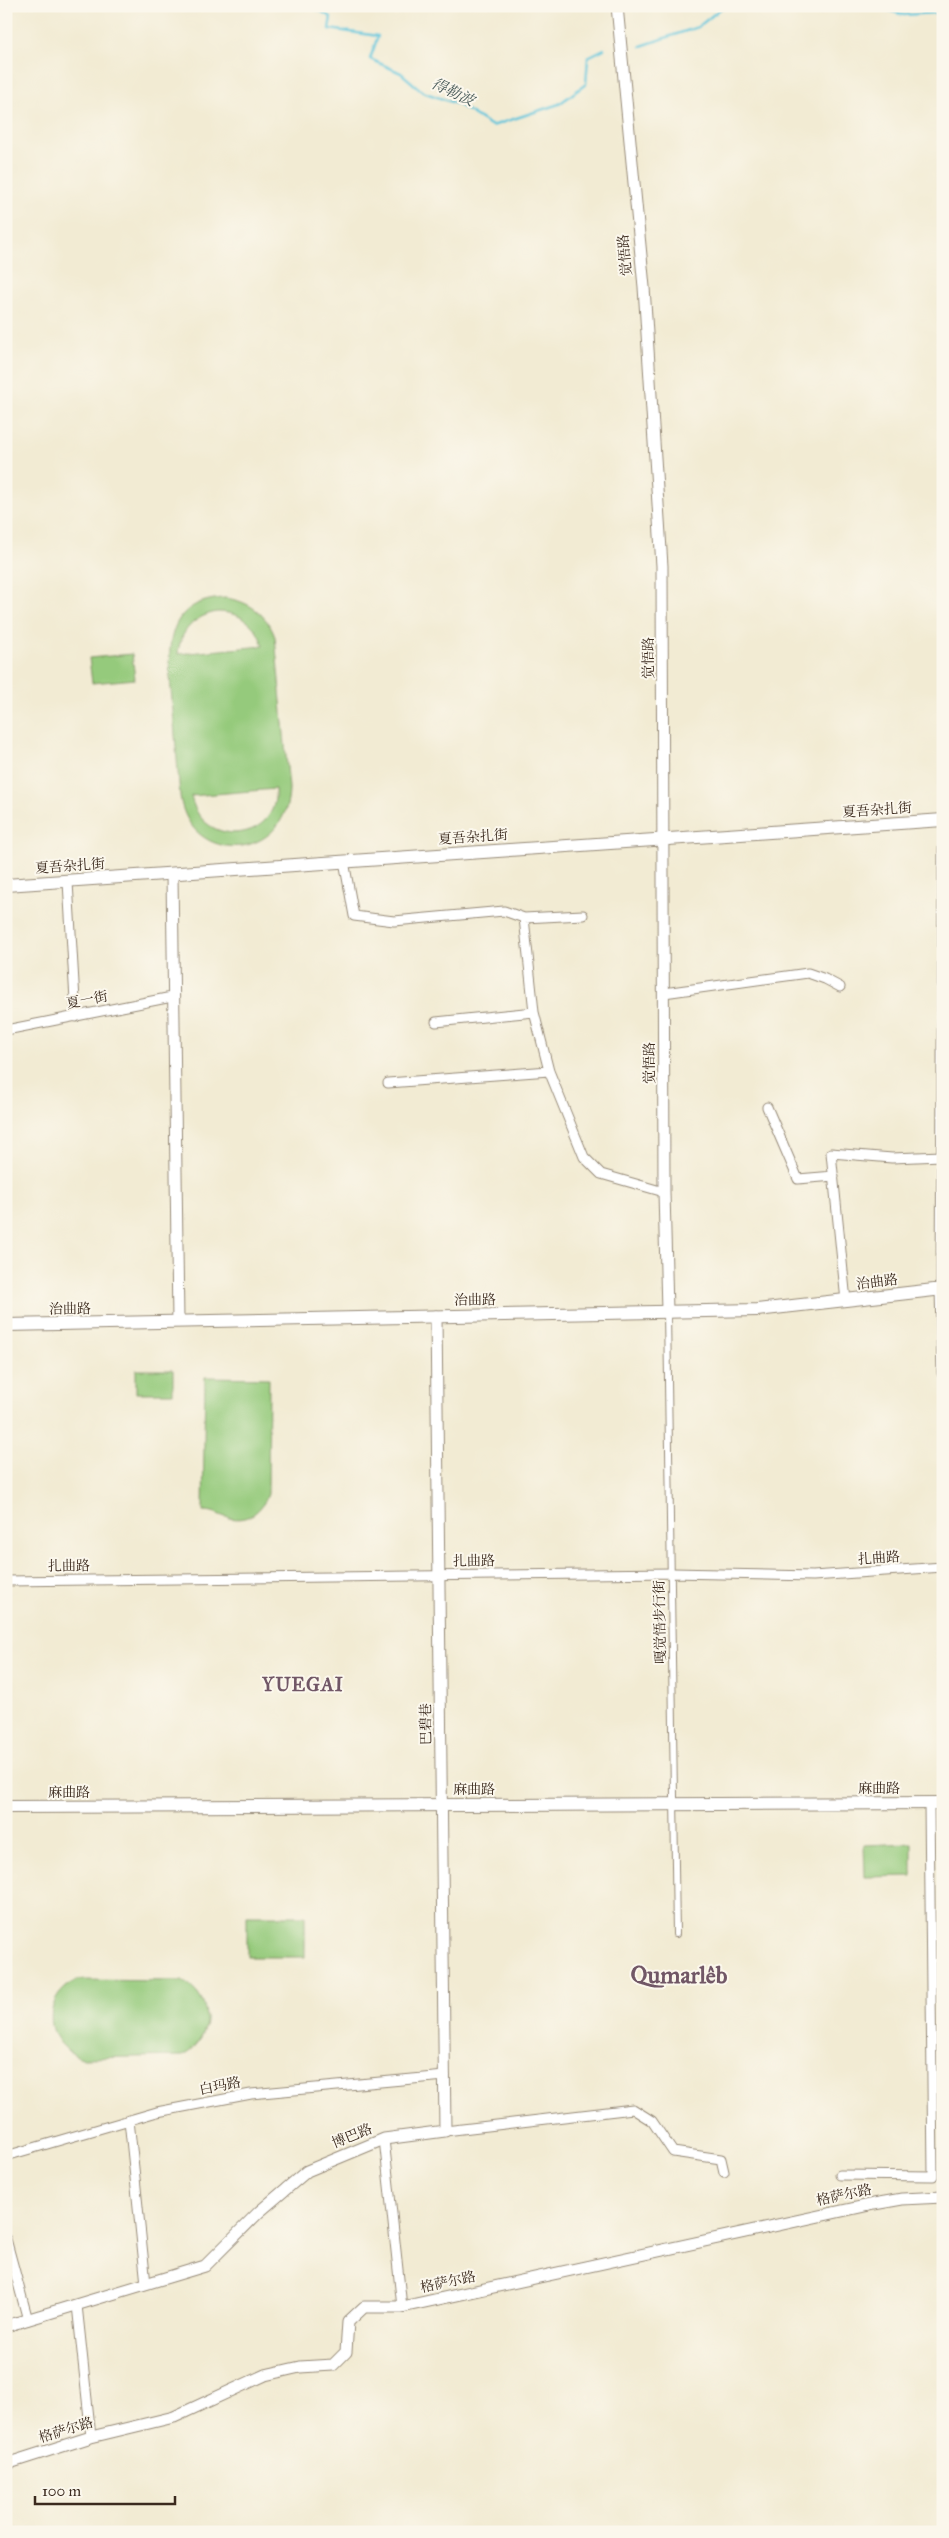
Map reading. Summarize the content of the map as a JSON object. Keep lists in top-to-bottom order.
{
  "streets": {
    "main road": ["夏吾杂扎街", "治曲路", "麻曲路"],
    "street": [
      "觉悟路",
      "夏一街",
      "扎曲路",
      "嘎觉悟步行街",
      "巴碧巷",
      "白玛路",
      "博巴路",
      "格萨尔路"
    ]
  },
  "crossings": [
    ["觉悟路", "夏吾杂扎街"],
    ["觉悟路", "治曲路"],
    ["觉悟路", "嘎觉悟步行街"],
    ["治曲路", "嘎觉悟步行街"],
    ["治曲路", "巴碧巷"],
    ["扎曲路", "嘎觉悟步行街"],
    ["扎曲路", "巴碧巷"],
    ["嘎觉悟步行街", "麻曲路"],
    ["巴碧巷", "麻曲路"],
    ["巴碧巷", "白玛路"],
    ["巴碧巷", "博巴路"]
  ],
  "districts": ["YUEGAI", "Qumarlêb"],
  "water": ["得勒波"],
  "scale_bar": "100 m"
}
